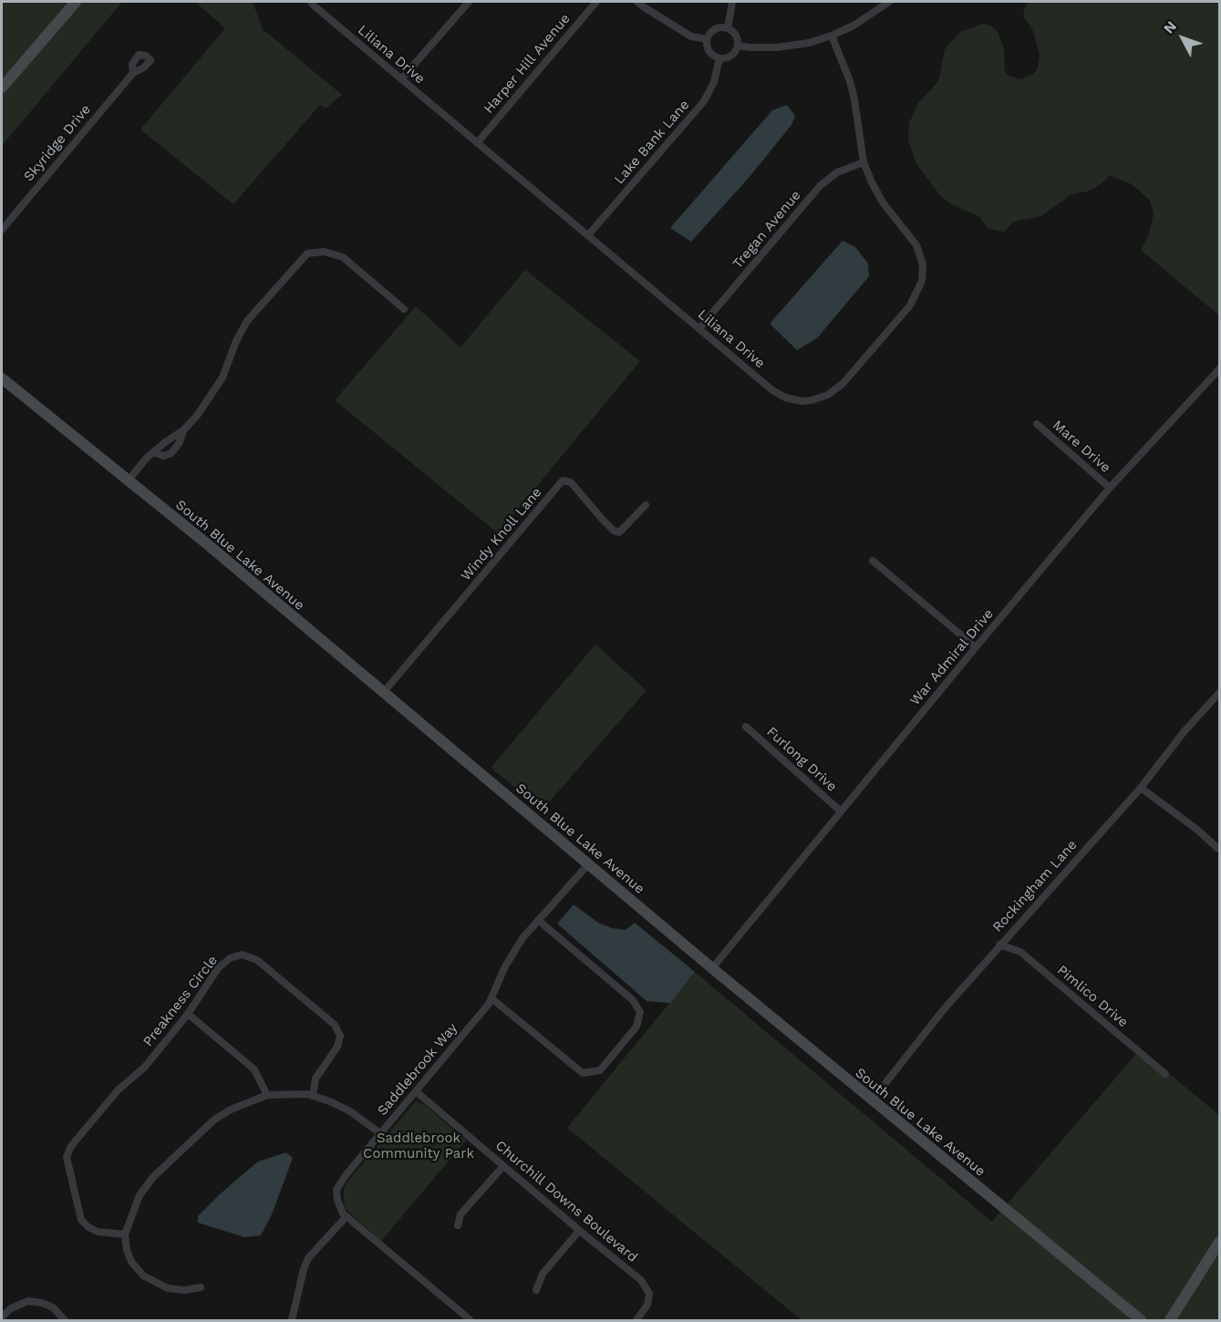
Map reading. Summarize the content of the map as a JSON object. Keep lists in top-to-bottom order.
{
  "streets": {
    "main road": ["South Blue Lake Avenue"],
    "street": [
      "Liliana Drive",
      "Harper Hill Avenue",
      "Lake Bank Lane",
      "Skyridge Drive",
      "Tregan Avenue",
      "Mare Drive",
      "Windy Knoll Lane",
      "War Admiral Drive",
      "Furlong Drive",
      "Rockingham Lane",
      "Pimlico Drive",
      "Preakness Circle",
      "Saddlebrook Way",
      "Churchill Downs Boulevard"
    ]
  },
  "crossings": [
    ["Liliana Drive", "Harper Hill Avenue"],
    ["Liliana Drive", "Lake Bank Lane"],
    ["Liliana Drive", "Tregan Avenue"],
    ["Mare Drive", "War Admiral Drive"],
    ["Windy Knoll Lane", "South Blue Lake Avenue"],
    ["South Blue Lake Avenue", "War Admiral Drive"],
    ["South Blue Lake Avenue", "Rockingham Lane"],
    ["South Blue Lake Avenue", "Saddlebrook Way"],
    ["War Admiral Drive", "Furlong Drive"],
    ["Rockingham Lane", "Pimlico Drive"],
    ["Saddlebrook Way", "Churchill Downs Boulevard"]
  ],
  "parks": ["Saddlebrook Community Park"],
  "north": "top left"
}
